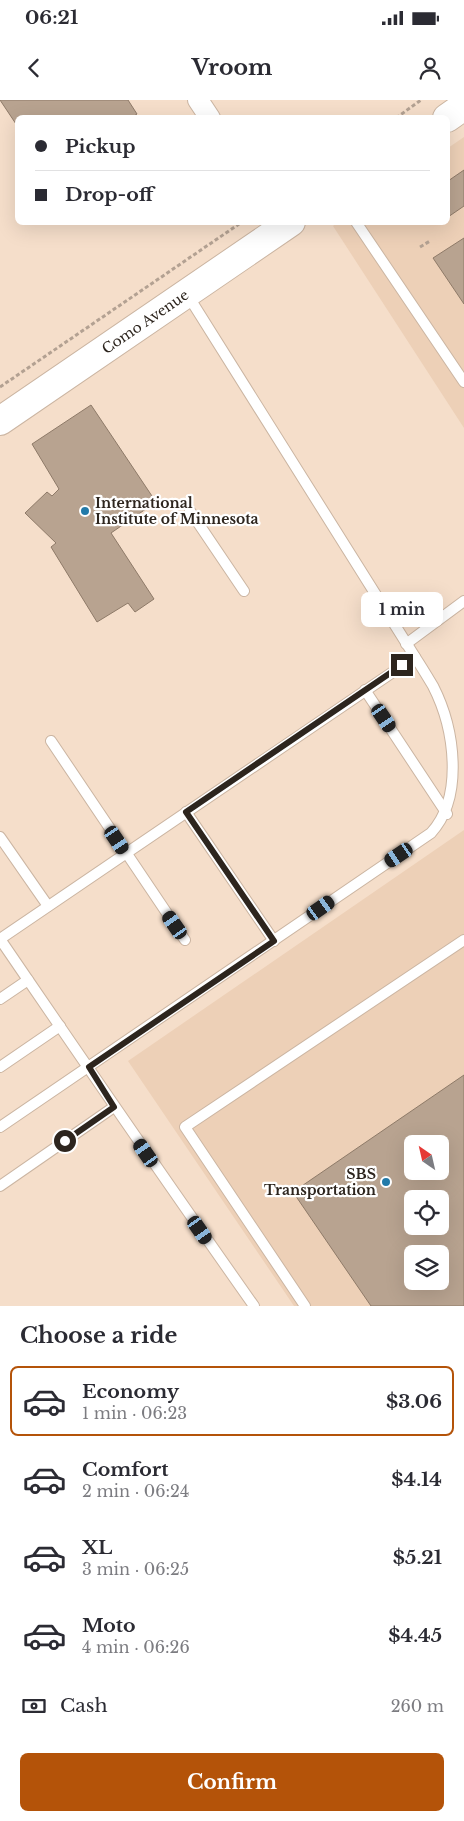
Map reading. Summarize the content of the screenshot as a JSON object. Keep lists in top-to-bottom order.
{
  "streets": {
    "main road": ["Como Avenue"]
  },
  "places": ["International Institute of Minnesota", "SBS Transportation"],
  "north": "top left",
  "page": {
    "status": "06:21",
    "header": "Vroom",
    "banner": ["Pickup", "Drop-off"],
    "bubble": "1 min",
    "heading": "Choose a ride",
    "list": [
      {
        "name": "Economy",
        "note": "1 min · 06:23",
        "value": "$3.06"
      },
      {
        "name": "Comfort",
        "note": "2 min · 06:24",
        "value": "$4.14"
      },
      {
        "name": "XL",
        "note": "3 min · 06:25",
        "value": "$5.21"
      },
      {
        "name": "Moto",
        "note": "4 min · 06:26",
        "value": "$4.45"
      }
    ],
    "pay": ["Cash", "260 m"],
    "buttons": "Confirm"
  }
}
